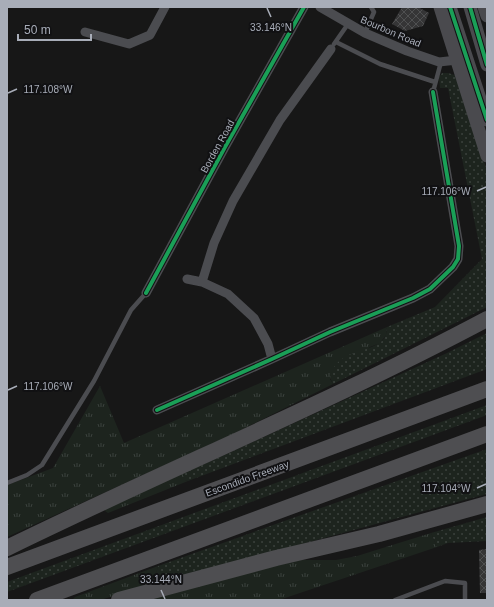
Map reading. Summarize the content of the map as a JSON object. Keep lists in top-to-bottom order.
{
  "streets": {
    "highway": ["Escondido Freeway"],
    "street": ["Bourbon Road", "Borden Road"]
  },
  "scale_bar": "50 m",
  "coordinates": [
    "33.146°N",
    "117.108°W",
    "117.106°W",
    "117.104°W",
    "33.144°N"
  ]
}
